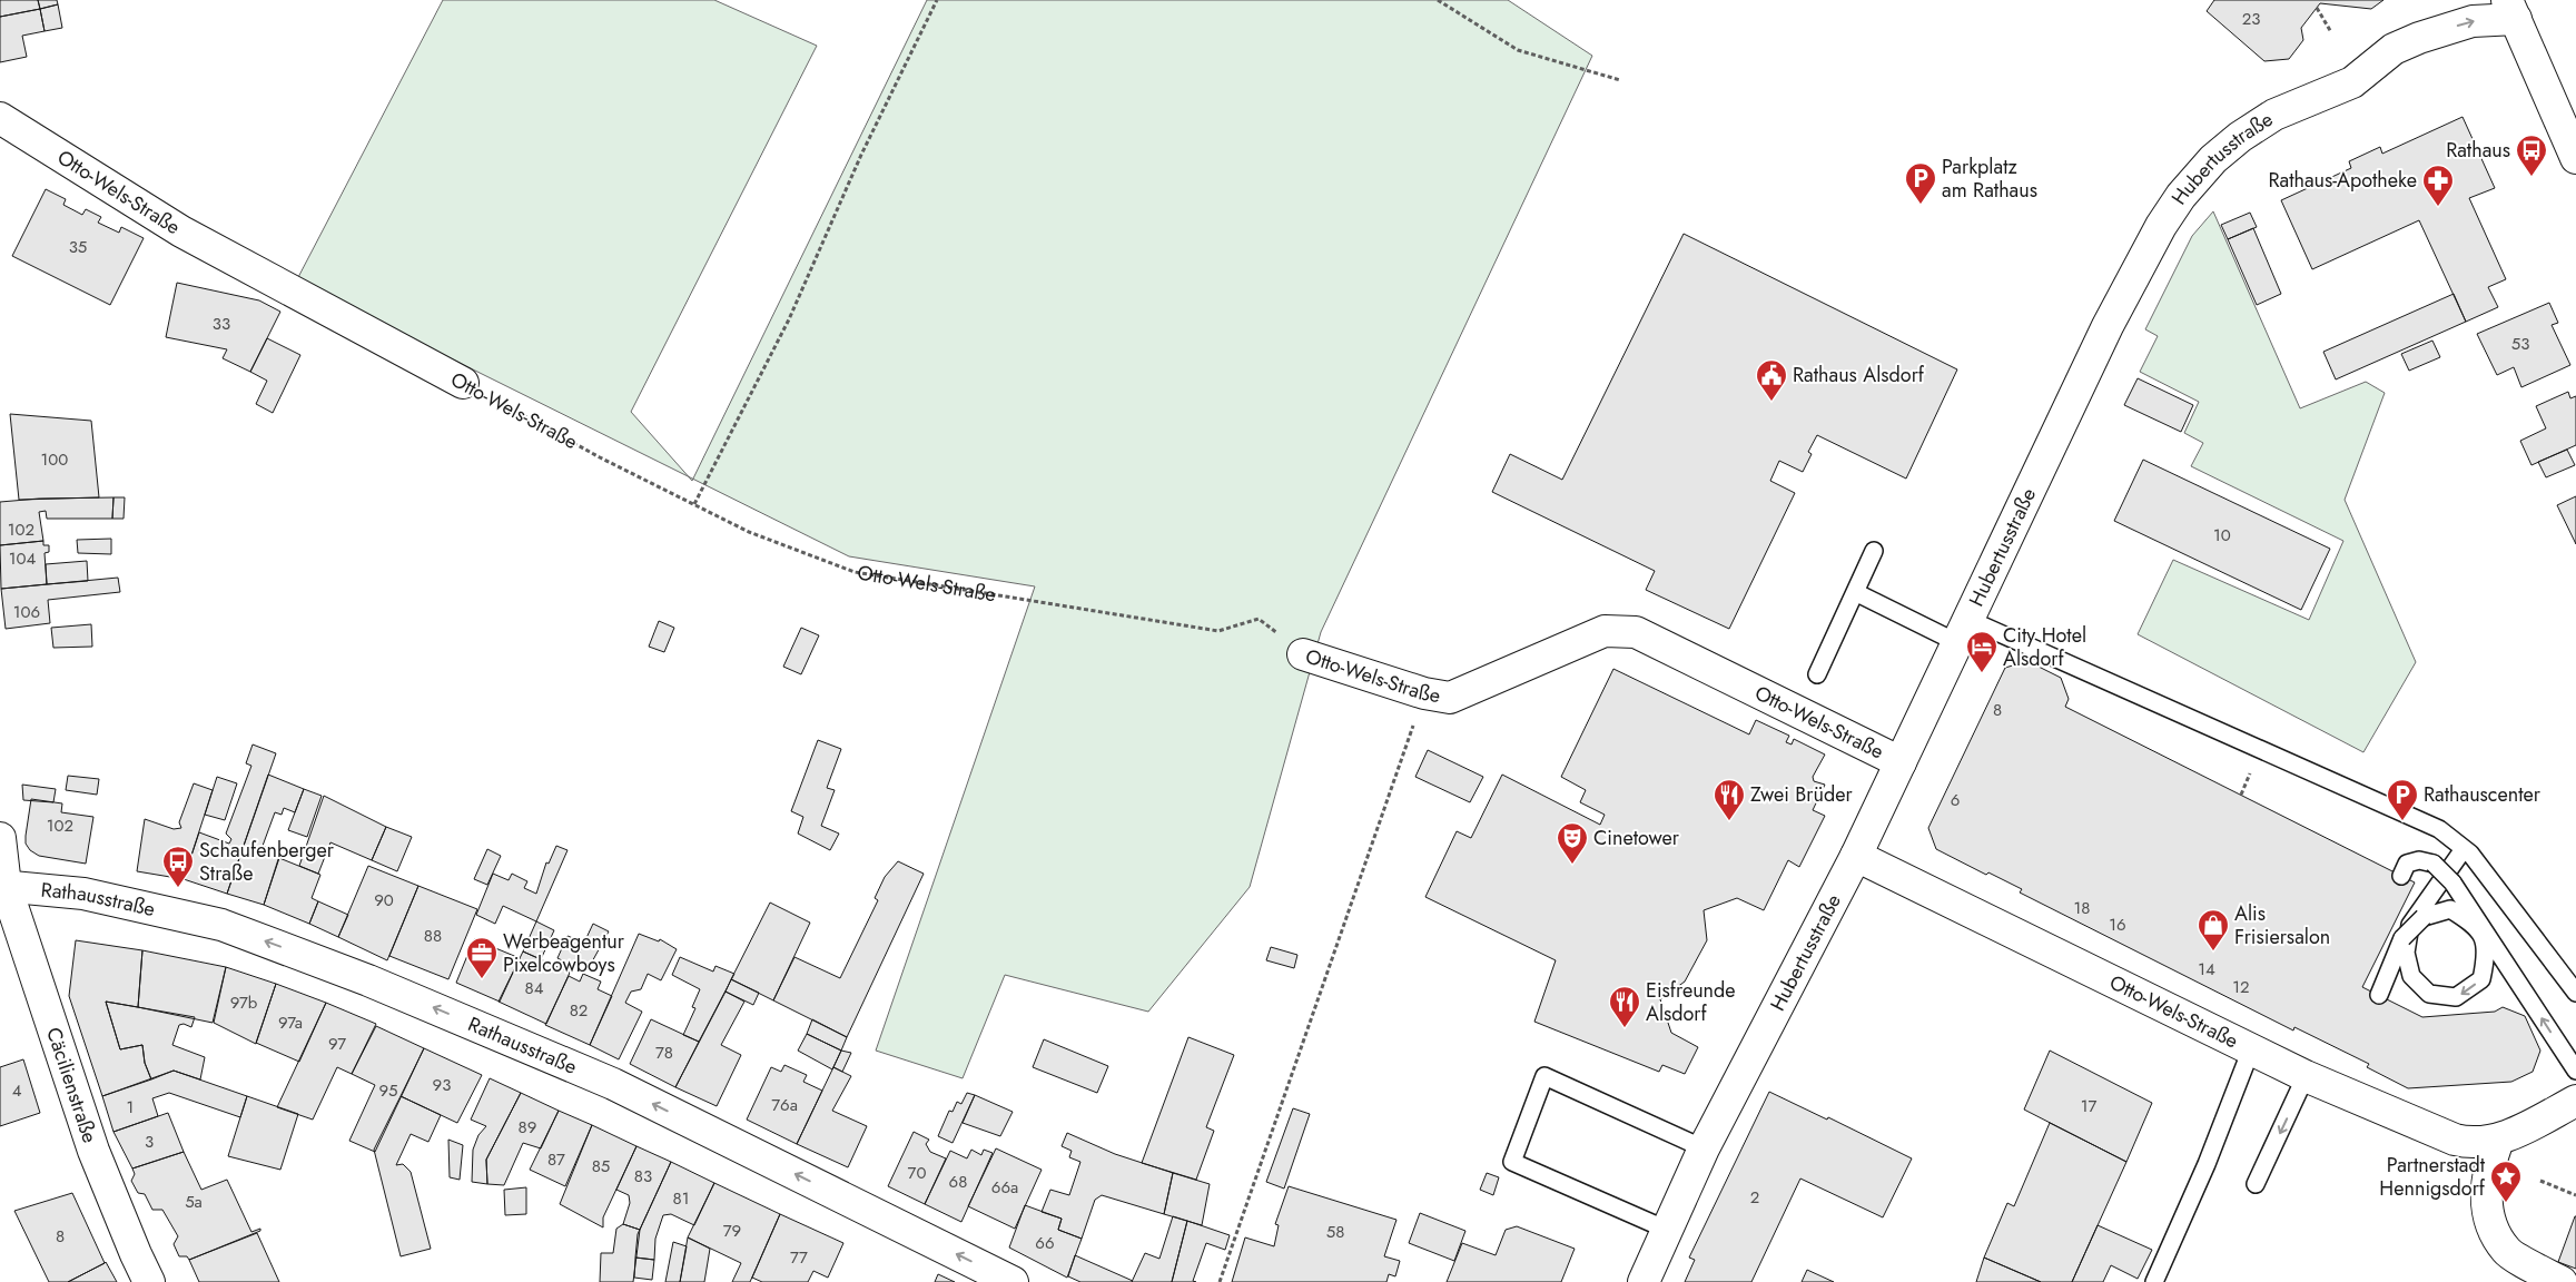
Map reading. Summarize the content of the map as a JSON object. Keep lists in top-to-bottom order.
{
  "streets": {
    "street": [
      "Hubertusstraße",
      "Otto-Wels-Straße",
      "Rathausstraße",
      "Cäcilienstraße"
    ]
  },
  "crossings": [
    ["Hubertusstraße", "Otto-Wels-Straße"],
    ["Rathausstraße", "Cäcilienstraße"]
  ],
  "one_way": ["Hubertusstraße", "Rathausstraße"],
  "places": {
    "bus stop": ["Rathaus", "Schaufenberger Straße"],
    "parking": ["Parkplatz am Rathaus", "Rathauscenter"],
    "pharmacy": ["Rathaus-Apotheke"],
    "public building": ["Rathaus Alsdorf"],
    "hotel": ["City Hotel Alsdorf"],
    "restaurant": ["Zwei Brüder", "Eisfreunde Alsdorf"],
    "theatre": ["Cinetower"],
    "shop": ["Alis Frisiersalon"],
    "office": ["Werbeagentur Pixelcowboys"],
    "place": ["Partnerstadt Hennigsdorf"]
  },
  "house_numbers": [
    "23",
    "35",
    "33",
    "53",
    "100",
    "102",
    "10",
    "104",
    "106",
    "8",
    "6",
    "102",
    "90",
    "18",
    "16",
    "88",
    "14",
    "12",
    "84",
    "97b",
    "82",
    "97a",
    "97",
    "78",
    "93",
    "4",
    "95",
    "76a",
    "17",
    "1",
    "89",
    "3",
    "87",
    "85",
    "70",
    "83",
    "68",
    "66a",
    "2",
    "81",
    "5a",
    "79",
    "58",
    "8",
    "66",
    "77"
  ]
}
